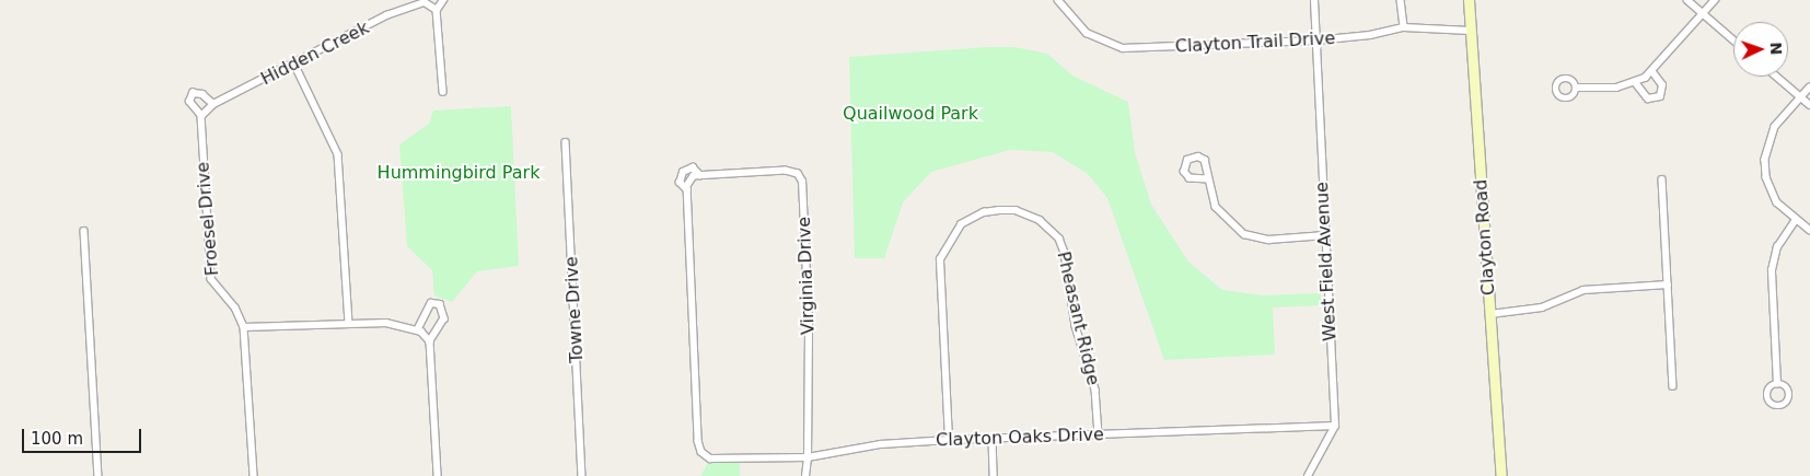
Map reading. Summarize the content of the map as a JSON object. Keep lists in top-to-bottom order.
{
  "streets": {
    "main road": ["Clayton Road"],
    "street": [
      "Clayton Trail Drive",
      "Hidden Creek",
      "Froesel Drive",
      "West Field Avenue",
      "Virginia Drive",
      "Towne Drive",
      "Pheasant Ridge",
      "Clayton Oaks Drive"
    ]
  },
  "crossings": [
    ["Clayton Trail Drive", "Clayton Road"],
    ["Clayton Trail Drive", "West Field Avenue"],
    ["Hidden Creek", "Froesel Drive"],
    ["West Field Avenue", "Clayton Oaks Drive"],
    ["Virginia Drive", "Clayton Oaks Drive"],
    ["Pheasant Ridge", "Clayton Oaks Drive"]
  ],
  "parks": ["Quailwood Park", "Hummingbird Park"],
  "scale_bar": "100 m",
  "north": "right"
}
